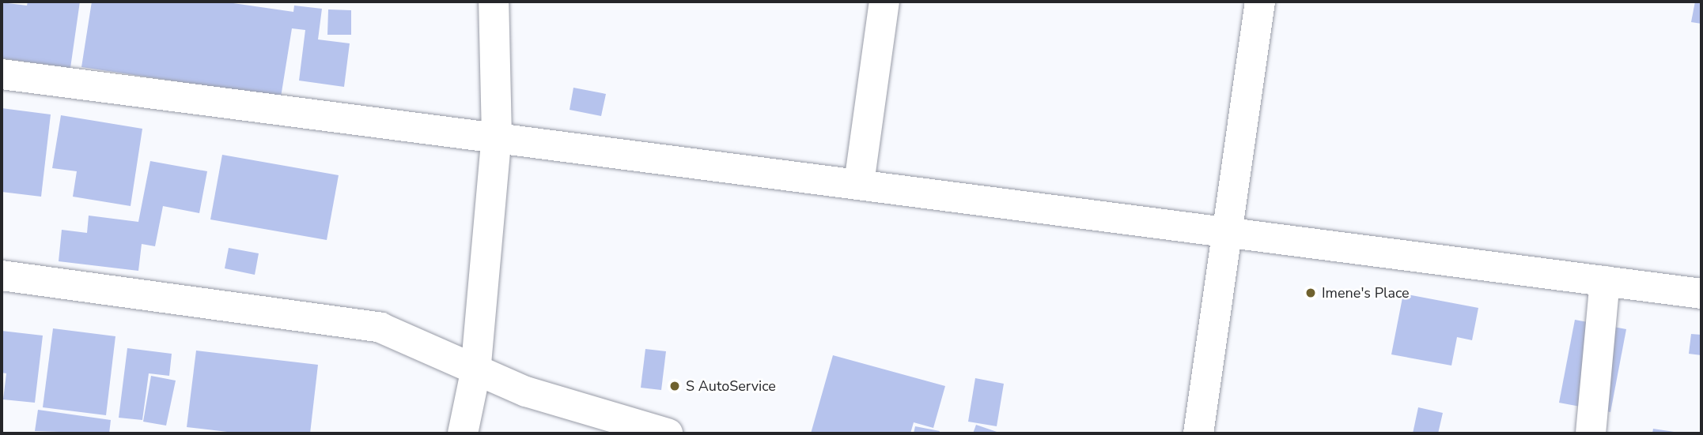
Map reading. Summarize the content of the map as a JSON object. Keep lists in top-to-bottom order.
{
  "places": ["Imene's Place", "S AutoService"]
}
